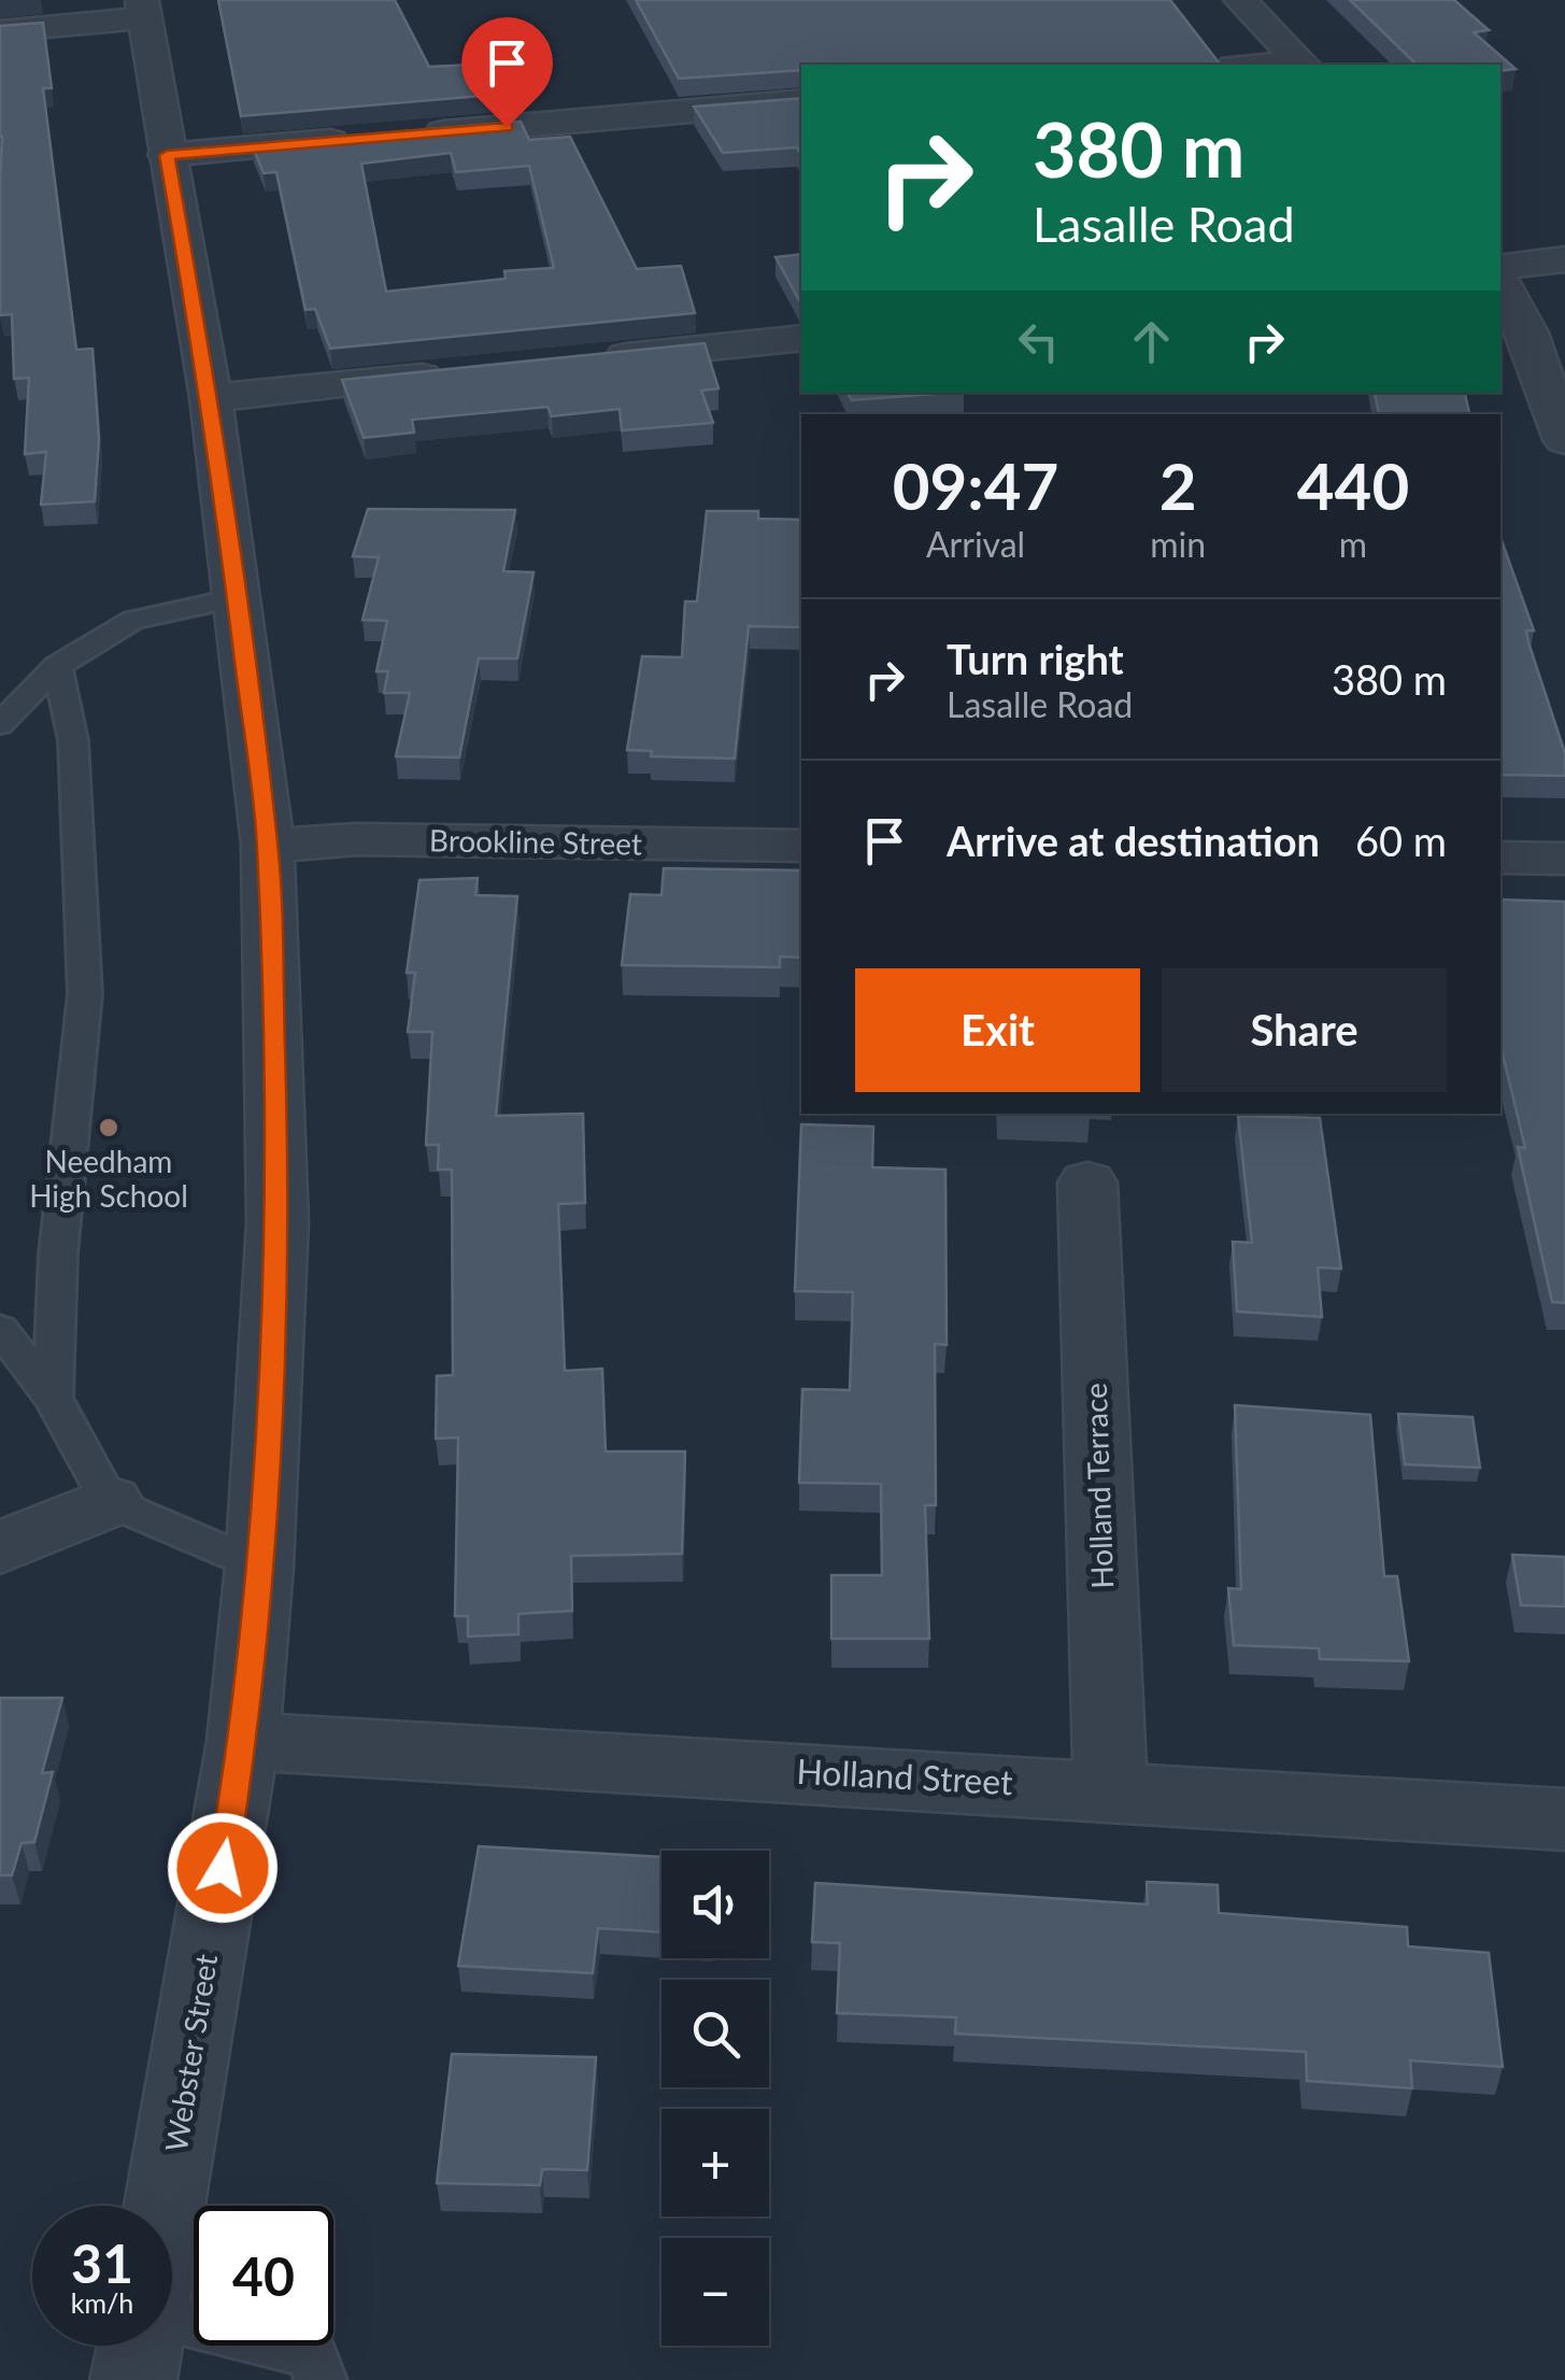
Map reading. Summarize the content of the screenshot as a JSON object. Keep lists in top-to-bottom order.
{
  "streets": {
    "street": [
      "Brookline Street",
      "Holland Terrace",
      "Holland Street",
      "Webster Street"
    ]
  },
  "crossings": [
    ["Brookline Street", "Webster Street"],
    ["Holland Terrace", "Holland Street"],
    ["Holland Street", "Webster Street"]
  ],
  "places": ["Needham High School"],
  "page": {
    "turn": ["380 m", "Lasalle Road"],
    "eta": [
      "09:47",
      "Arrival",
      "2",
      "min",
      "440",
      "m"
    ],
    "list": [
      {
        "name": "Turn right",
        "note": "Lasalle Road",
        "value": "380 m"
      },
      {
        "name": "Arrive at destination",
        "value": "60 m"
      }
    ],
    "buttons": ["Exit", "Share"],
    "map_buttons": ["+", "−"],
    "speed": "31 km/h",
    "limit": "40"
  }
}
